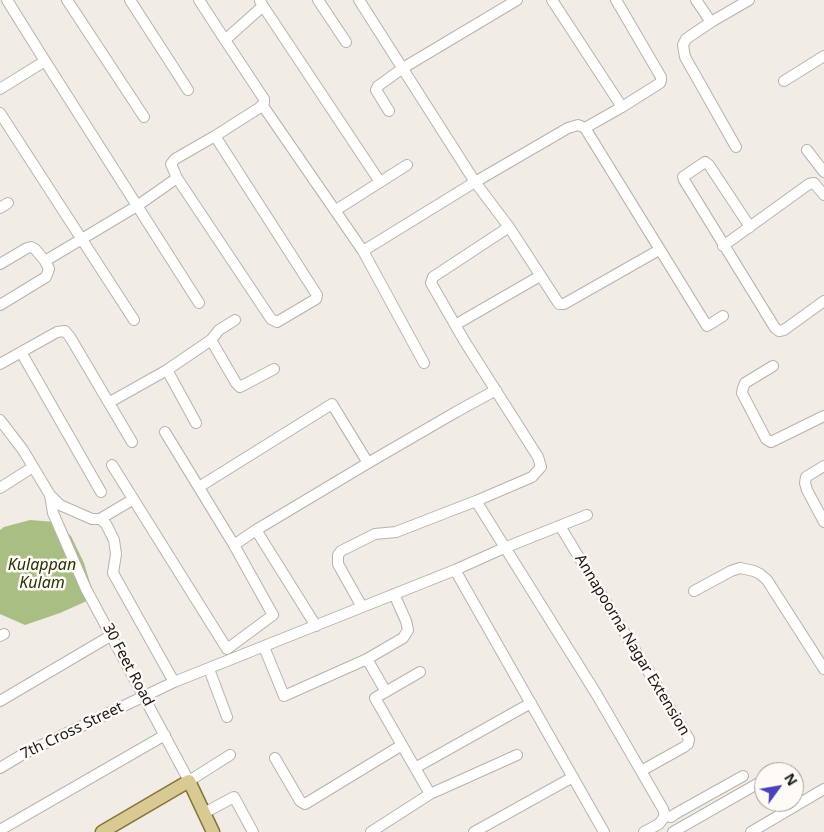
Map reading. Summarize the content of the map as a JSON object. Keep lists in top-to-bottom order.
{
  "streets": {
    "main road": ["30 Feet Road"],
    "street": ["Annapoorna Nagar Extension", "7th Cross Street"]
  },
  "crossings": [
    ["Annapoorna Nagar Extension", "7th Cross Street"],
    ["30 Feet Road", "7th Cross Street"]
  ],
  "water": ["Kulappan Kulam"],
  "north": "top right"
}
